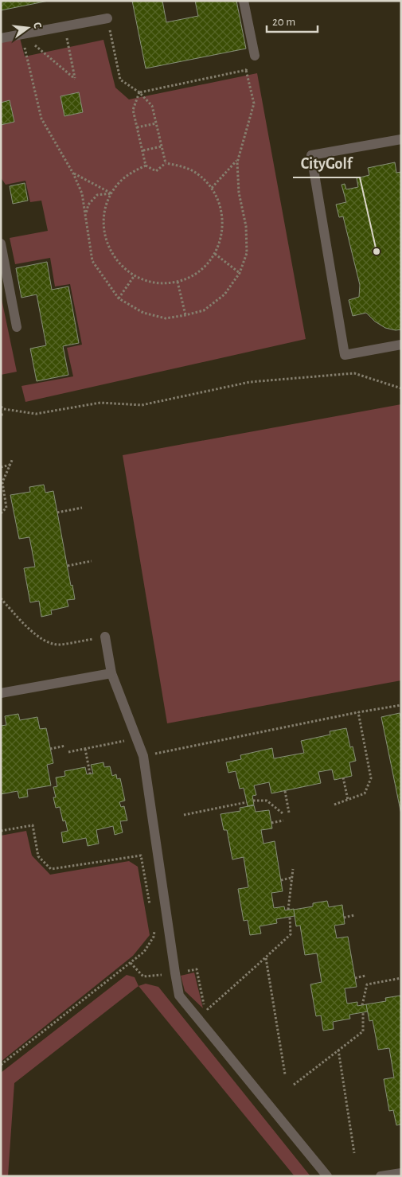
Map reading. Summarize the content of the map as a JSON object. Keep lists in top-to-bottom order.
{
  "places": ["CityGolf"],
  "scale_bar": "20 m",
  "north": "right"
}
